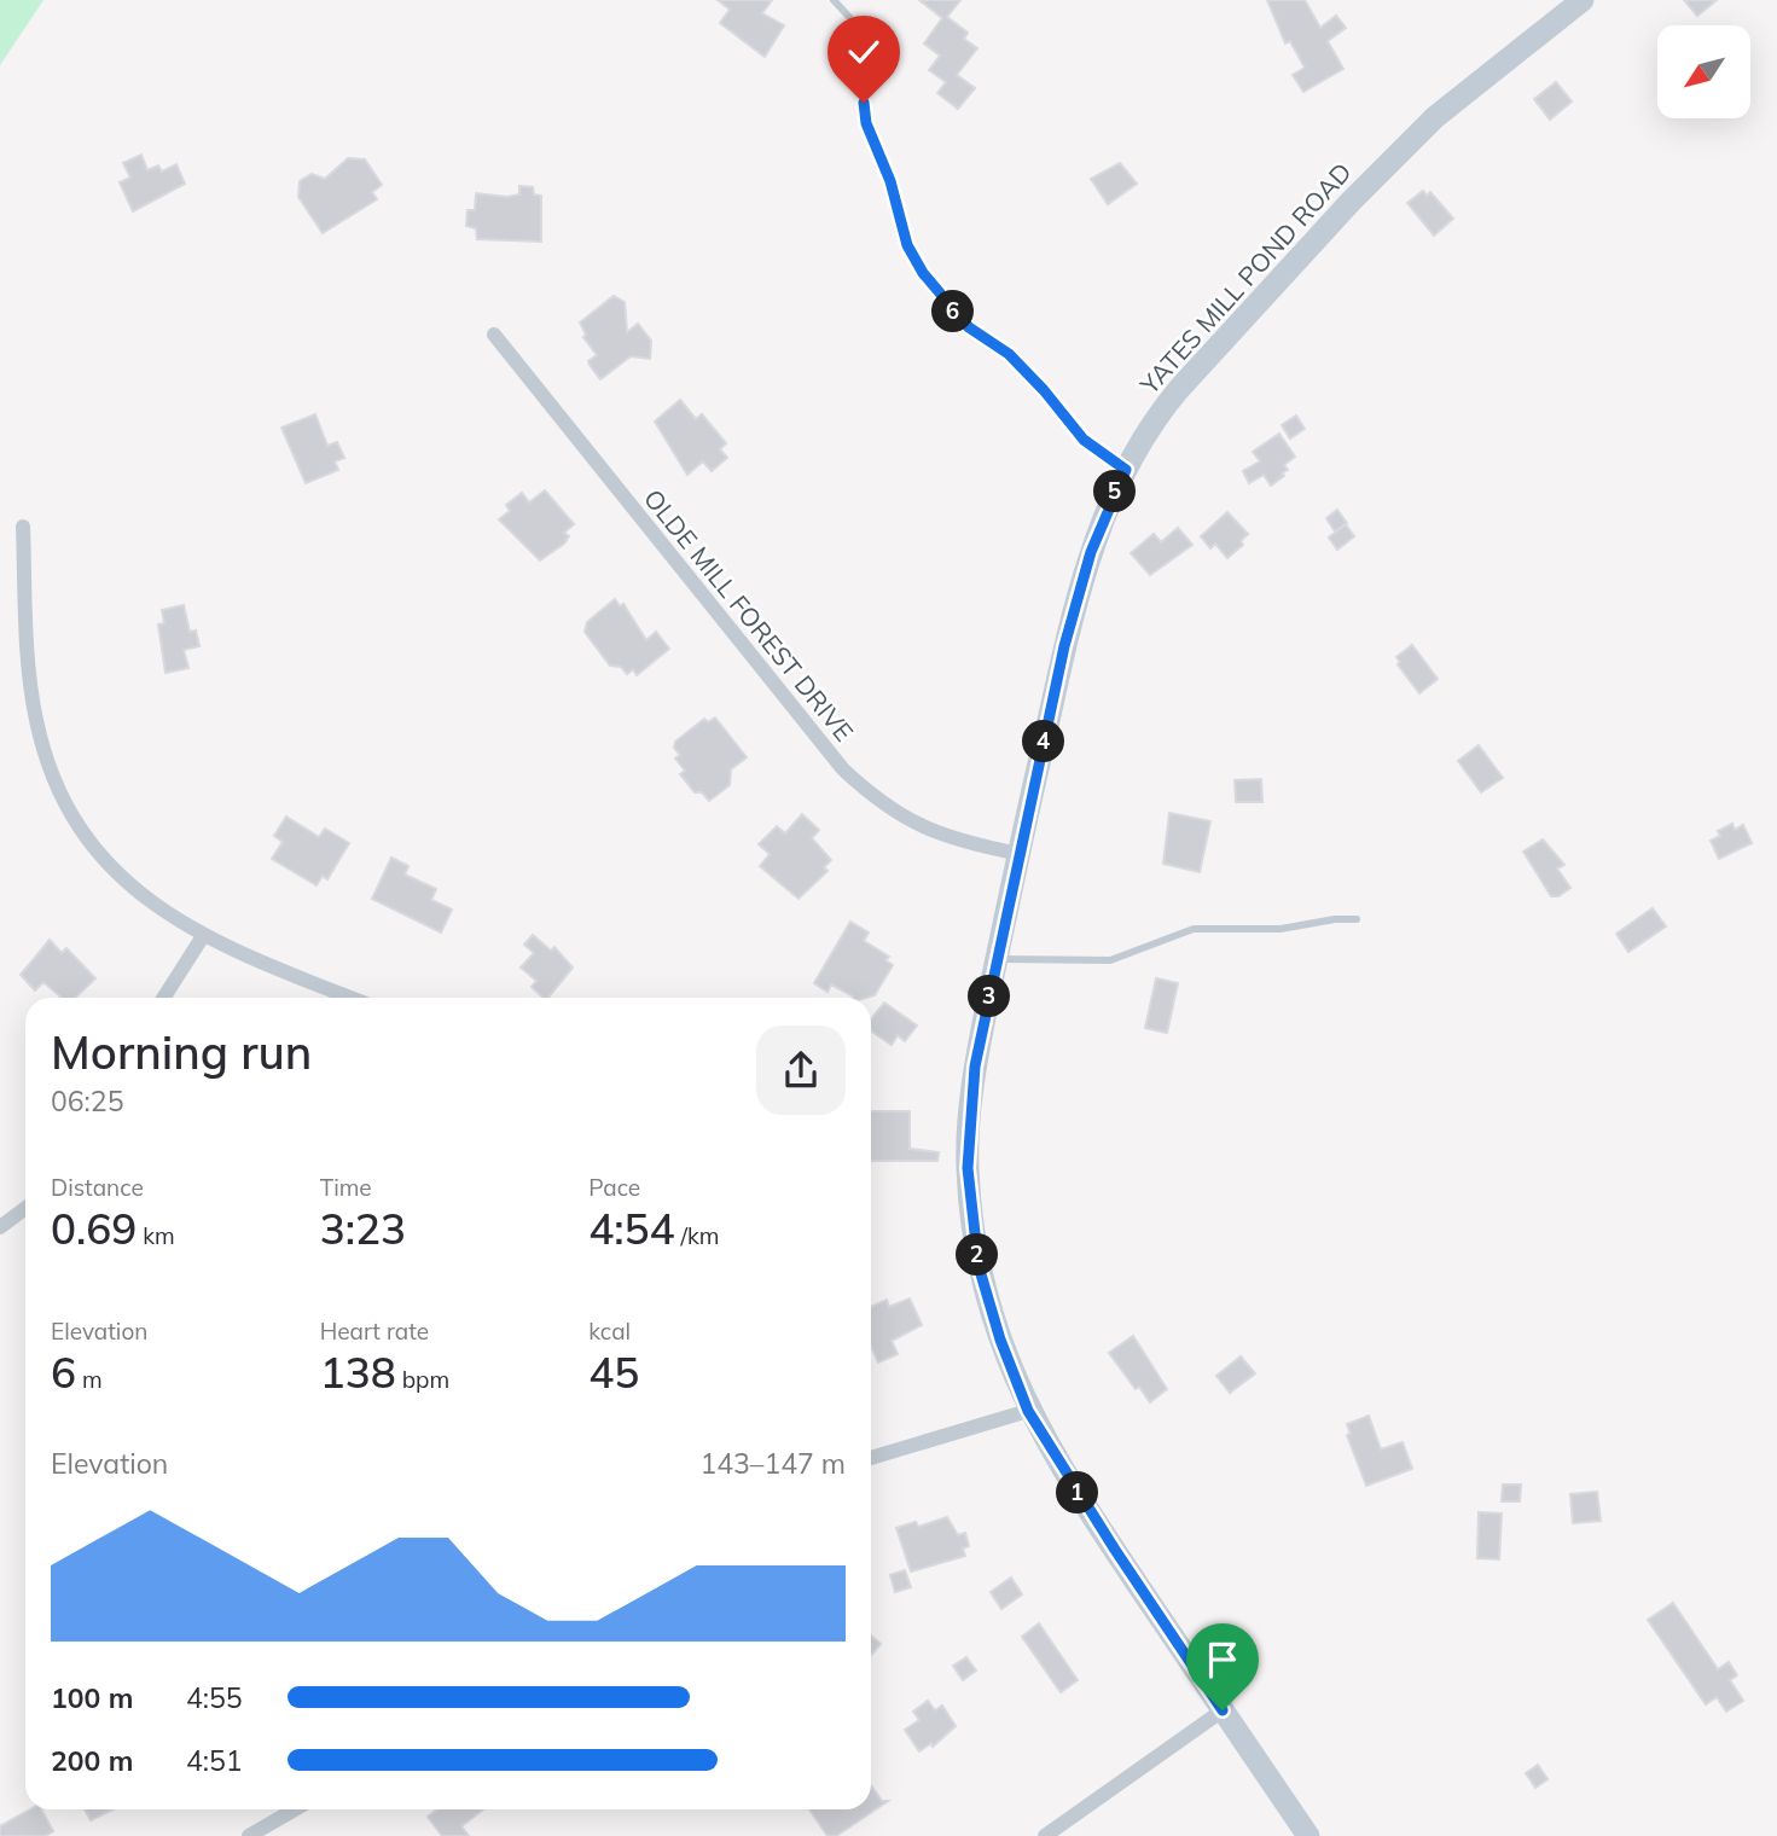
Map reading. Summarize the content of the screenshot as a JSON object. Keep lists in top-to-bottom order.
{
  "streets": {
    "street": ["YATES MILL POND ROAD", "OLDE MILL FOREST DRIVE"]
  },
  "crossings": [
    ["YATES MILL POND ROAD", "OLDE MILL FOREST DRIVE"]
  ],
  "north": "bottom left",
  "page": {
    "pins": [
      "6",
      "5",
      "4",
      "3",
      "2",
      "1"
    ],
    "heading": ["Morning run", "06:25"],
    "stats": [
      ["Distance", "0.69 km"],
      ["Time", "3:23"],
      ["Pace", "4:54 /km"],
      ["Elevation", "6 m"],
      ["Heart rate", "138 bpm"],
      ["kcal", "45"]
    ],
    "chart": ["Elevation", "143–147 m"],
    "list": [
      {
        "name": "100 m",
        "note": "4:55"
      },
      {
        "name": "200 m",
        "note": "4:51"
      }
    ]
  }
}
